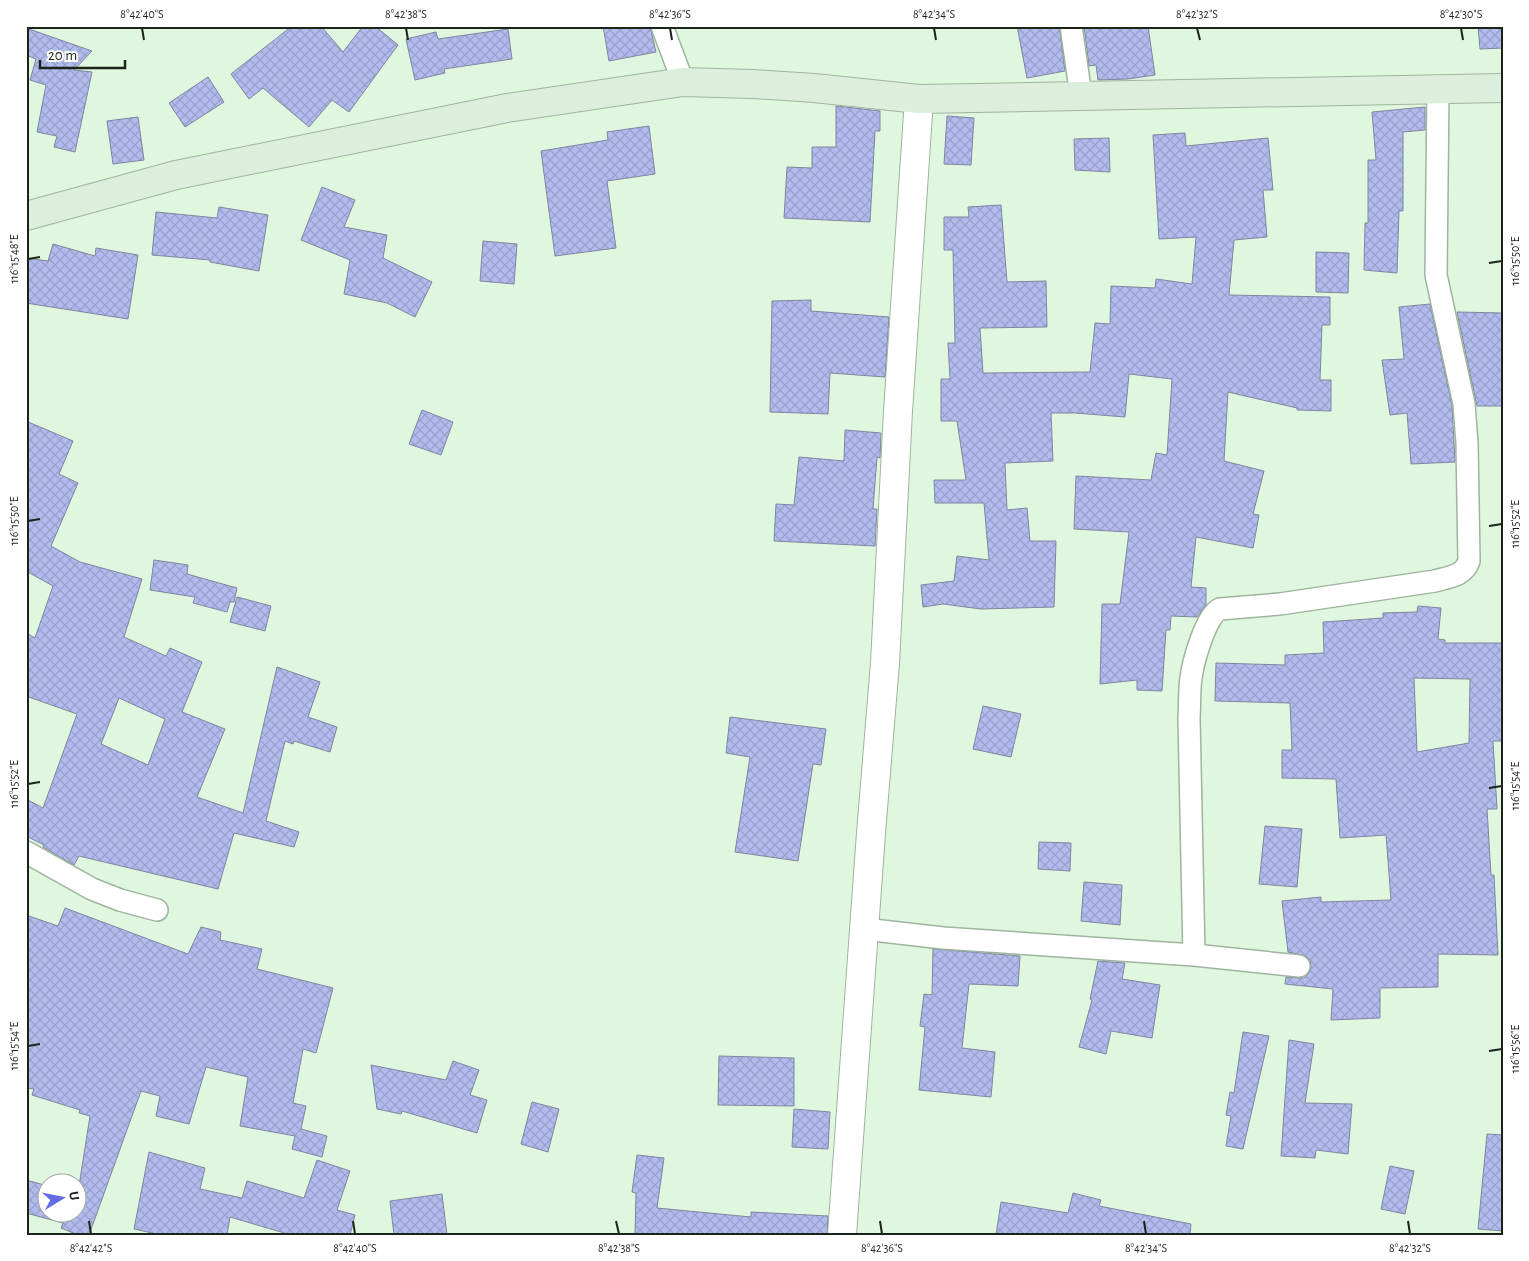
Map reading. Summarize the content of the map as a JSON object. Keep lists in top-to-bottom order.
{
  "scale_bar": "20 m",
  "north": "right",
  "coordinates": [
    "8°42'40\"S",
    "8°42'38\"S",
    "8°42'36\"S",
    "8°42'34\"S",
    "8°42'32\"S",
    "8°42'30\"S",
    "116°15'48\"E",
    "116°15'50\"E",
    "116°15'52\"E",
    "116°15'54\"E",
    "116°15'56\"E",
    "8°42'42\"S"
  ]
}
